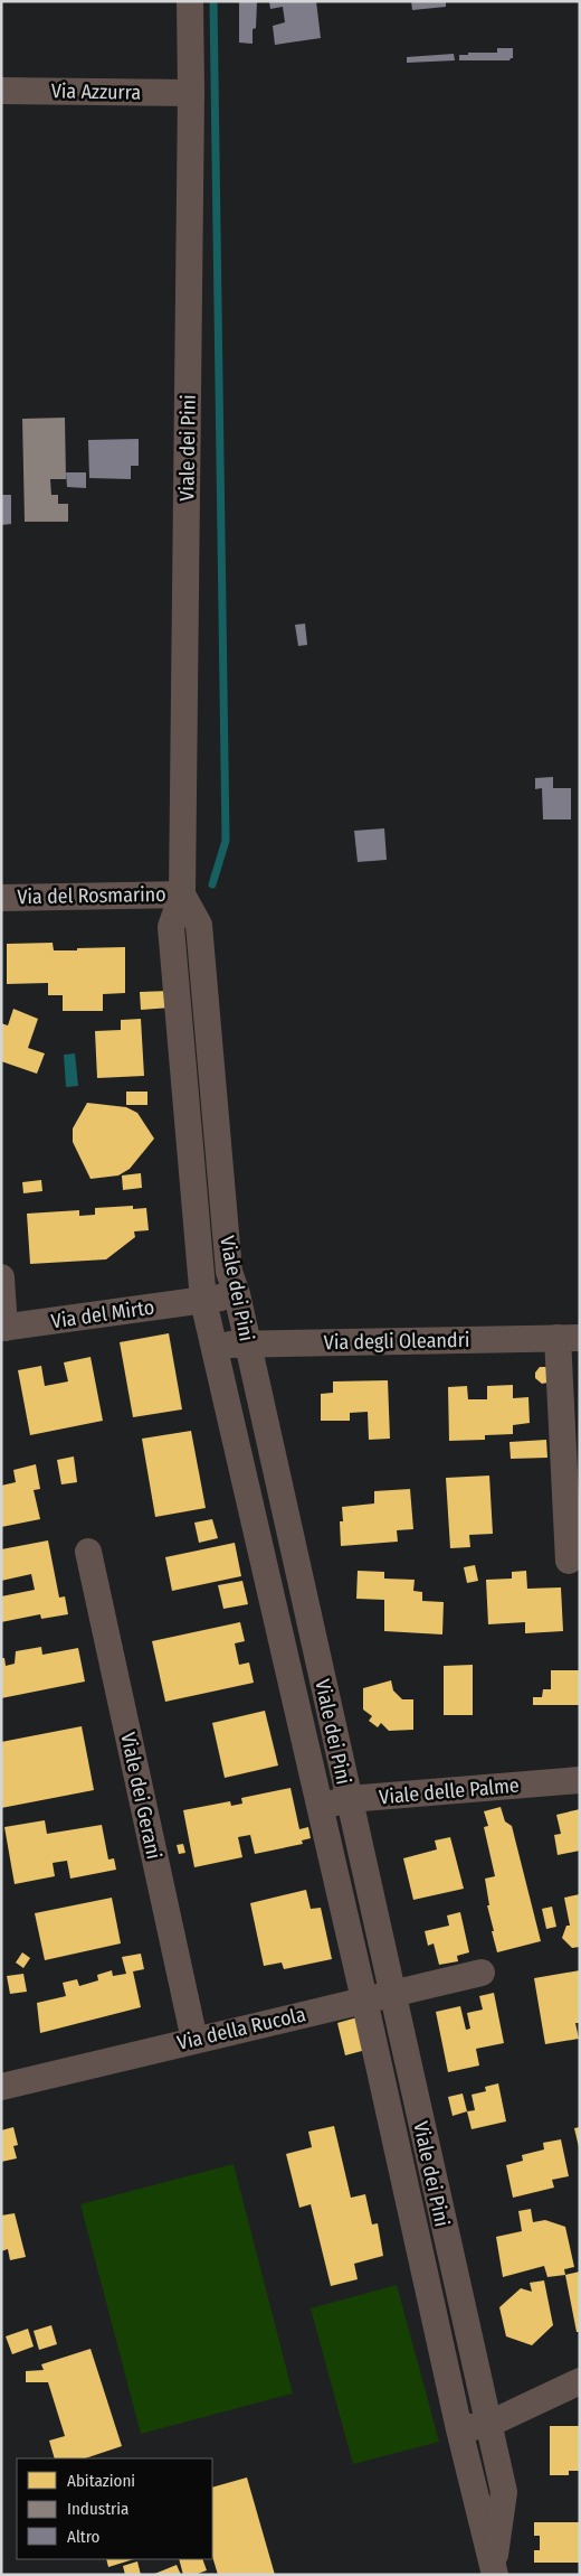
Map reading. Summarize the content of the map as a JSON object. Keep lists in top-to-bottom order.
{
  "streets": {
    "street": [
      "Via Azzurra",
      "Viale dei Pini",
      "Via del Rosmarino",
      "Via del Mirto",
      "Via degli Oleandri",
      "Viale delle Palme",
      "Viale dei Gerani",
      "Via della Rucola"
    ]
  },
  "crossings": [
    ["Via Azzurra", "Viale dei Pini"],
    ["Viale dei Pini", "Via del Rosmarino"],
    ["Viale dei Pini", "Via del Mirto"],
    ["Viale dei Pini", "Via degli Oleandri"],
    ["Viale dei Pini", "Viale delle Palme"],
    ["Viale dei Pini", "Via della Rucola"],
    ["Viale dei Gerani", "Via della Rucola"]
  ],
  "legend": ["Abitazioni", "Industria", "Altro"]
}
